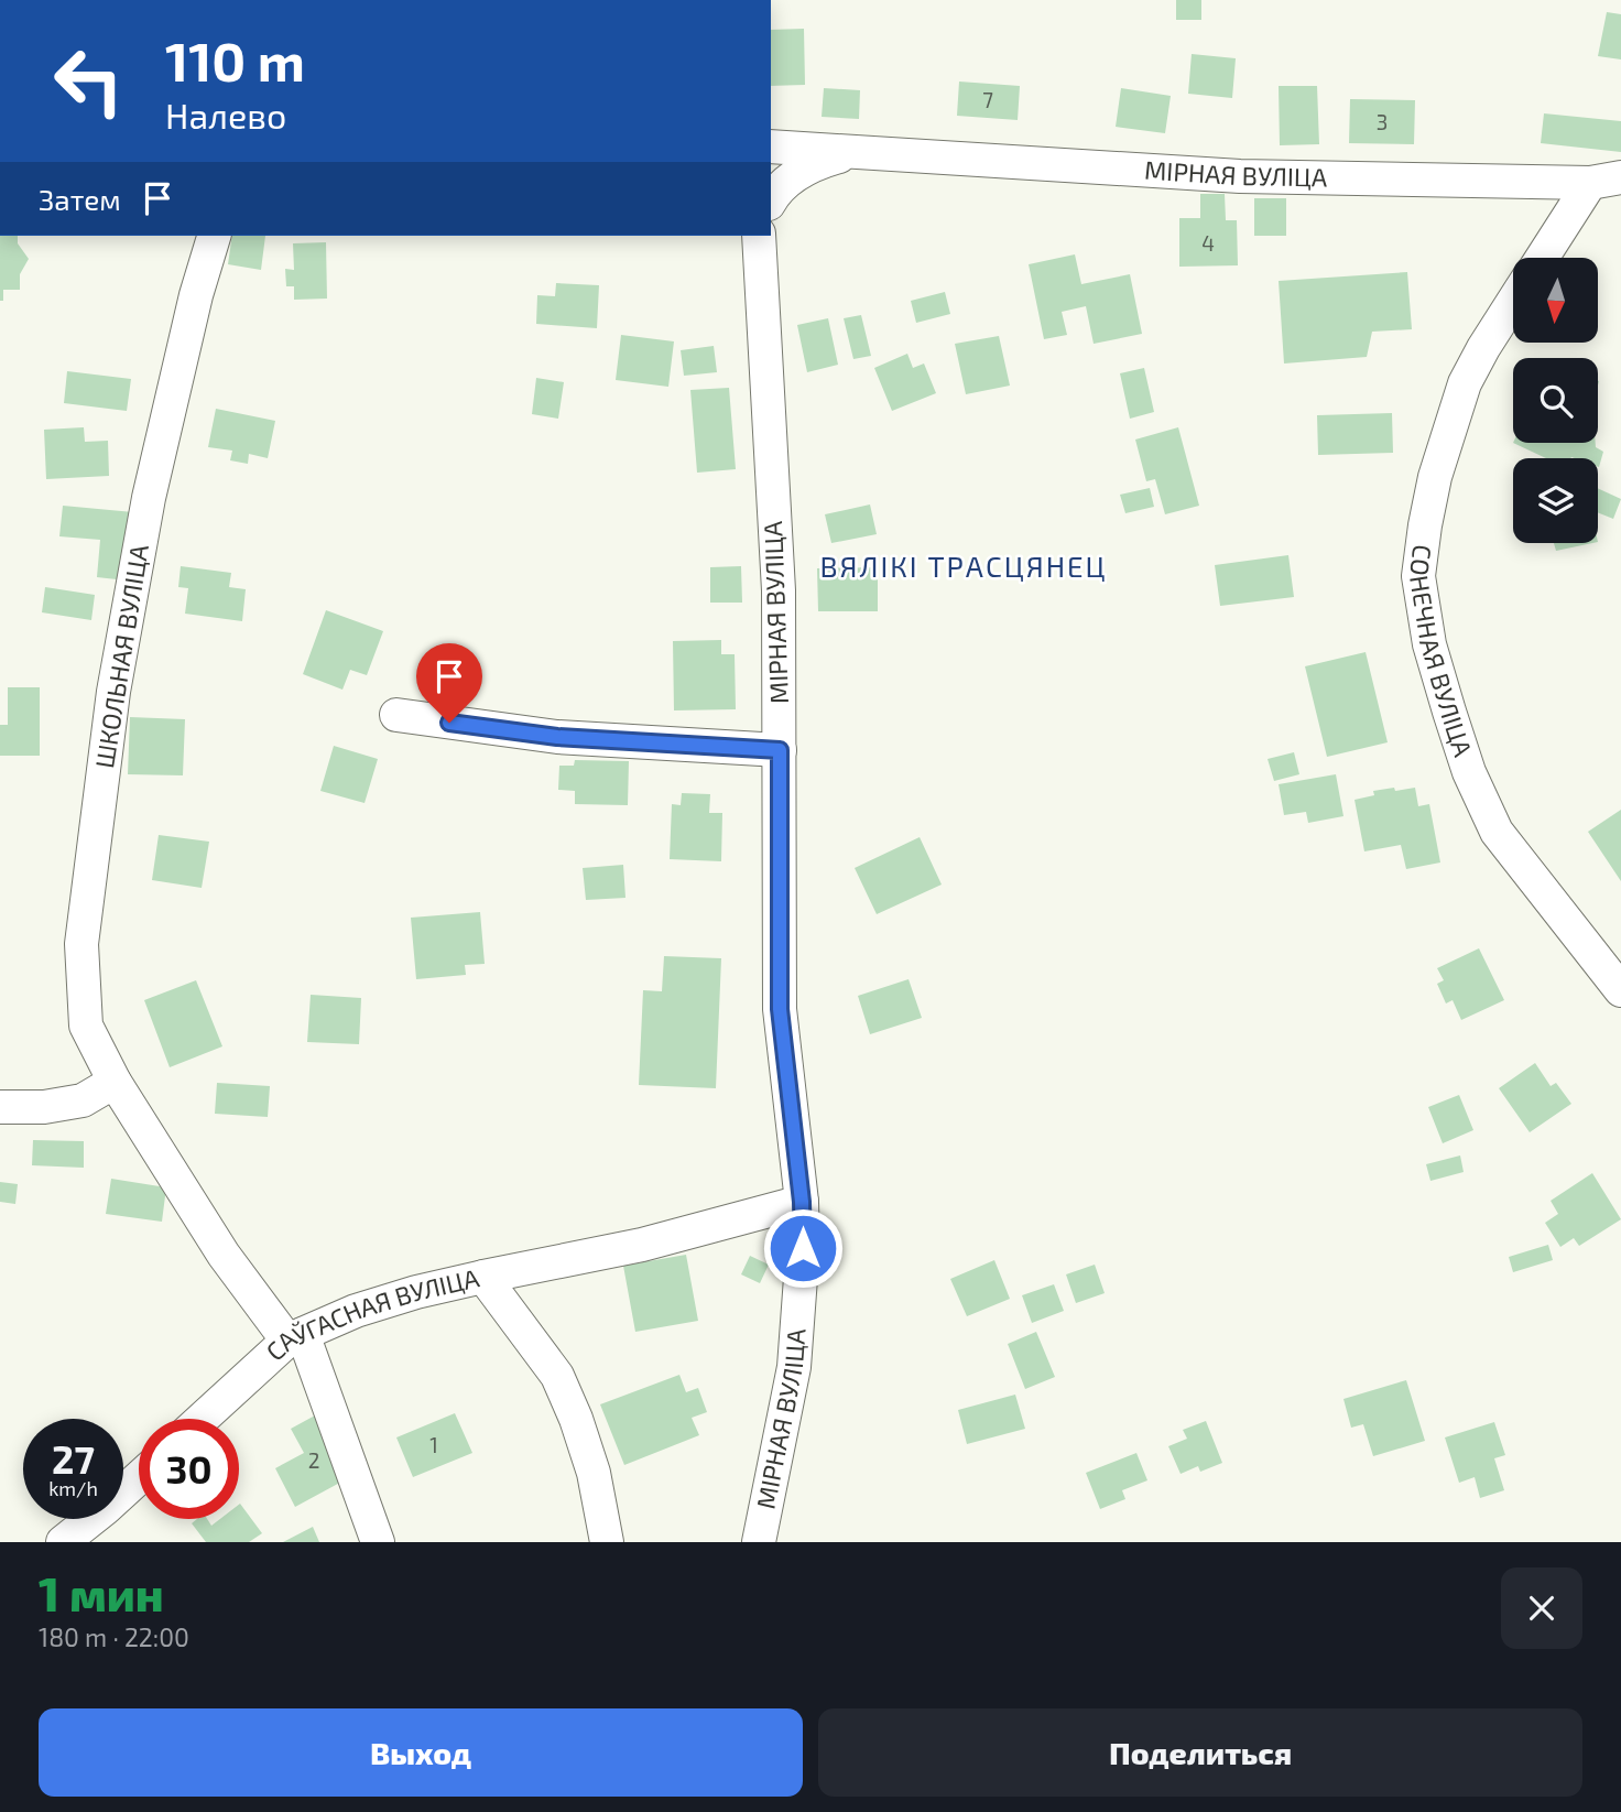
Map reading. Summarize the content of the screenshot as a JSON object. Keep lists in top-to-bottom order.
{
  "streets": {
    "street": [
      "МІРНАЯ ВУЛІЦА",
      "СОНЕЧНАЯ ВУЛІЦА",
      "ШКОЛЬНАЯ ВУЛІЦА",
      "САЎГАСНАЯ ВУЛІЦА"
    ]
  },
  "crossings": [
    ["ШКОЛЬНАЯ ВУЛІЦА", "САЎГАСНАЯ ВУЛІЦА"]
  ],
  "districts": ["ВЯЛІКІ ТРАСЦЯНЕЦ"],
  "house_numbers": [
    "7",
    "3",
    "4",
    "1",
    "2"
  ],
  "north": "bottom",
  "page": {
    "turn": ["110 m", "Налево"],
    "then": "Затем",
    "speed": "27 km/h",
    "limit": "30",
    "heading": ["1 мин", "180 m · 22:00"],
    "buttons": ["Выход", "Поделиться"]
  }
}
